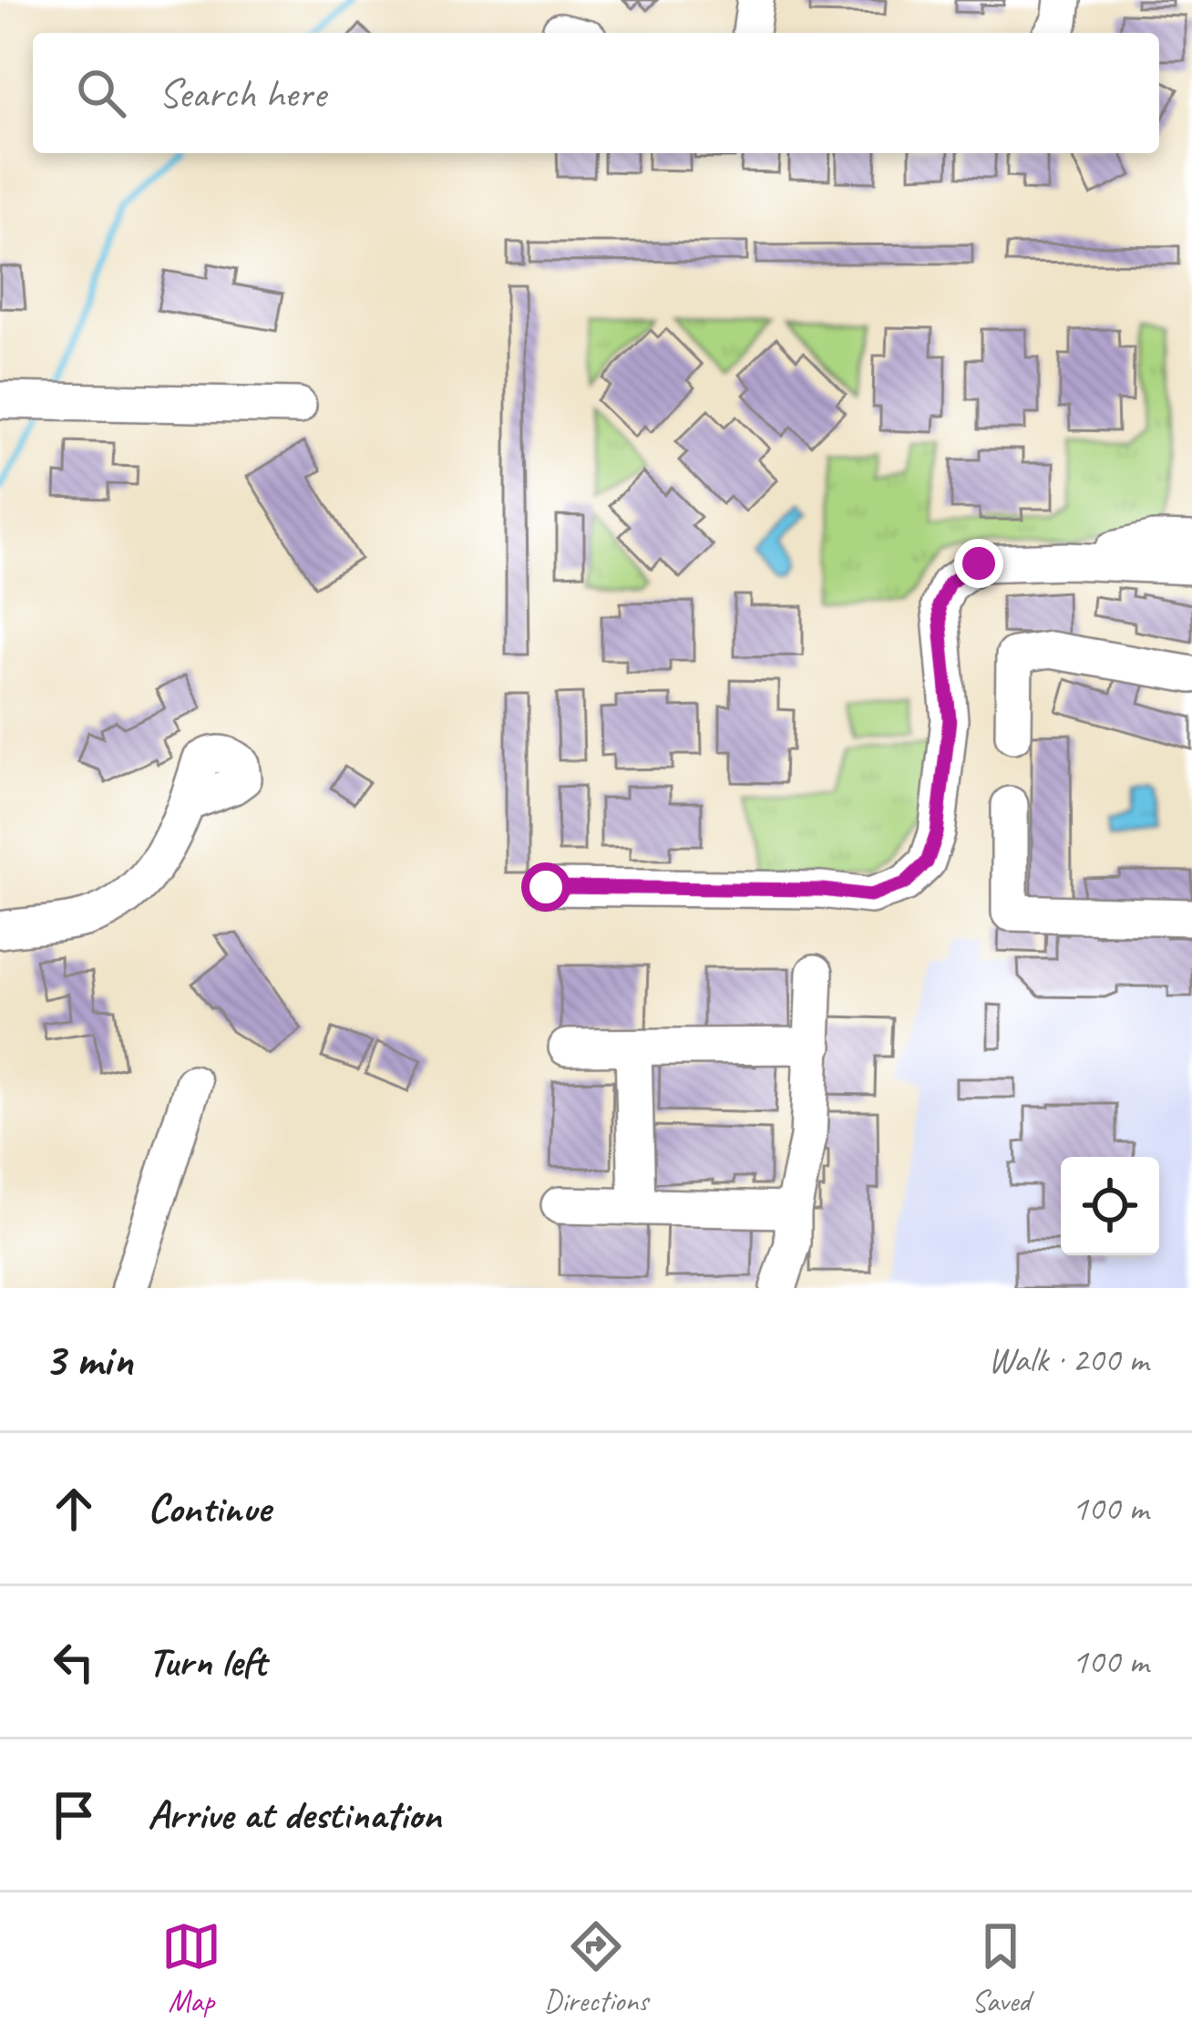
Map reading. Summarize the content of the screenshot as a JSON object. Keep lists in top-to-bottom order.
{
  "page": {
    "search": "Search here",
    "heading": ["3 min", "Walk · 200 m"],
    "list": [
      ["Continue", "100 m"],
      ["Turn left", "100 m"],
      "Arrive at destination"
    ],
    "nav": ["Map", "Directions", "Saved"]
  }
}
